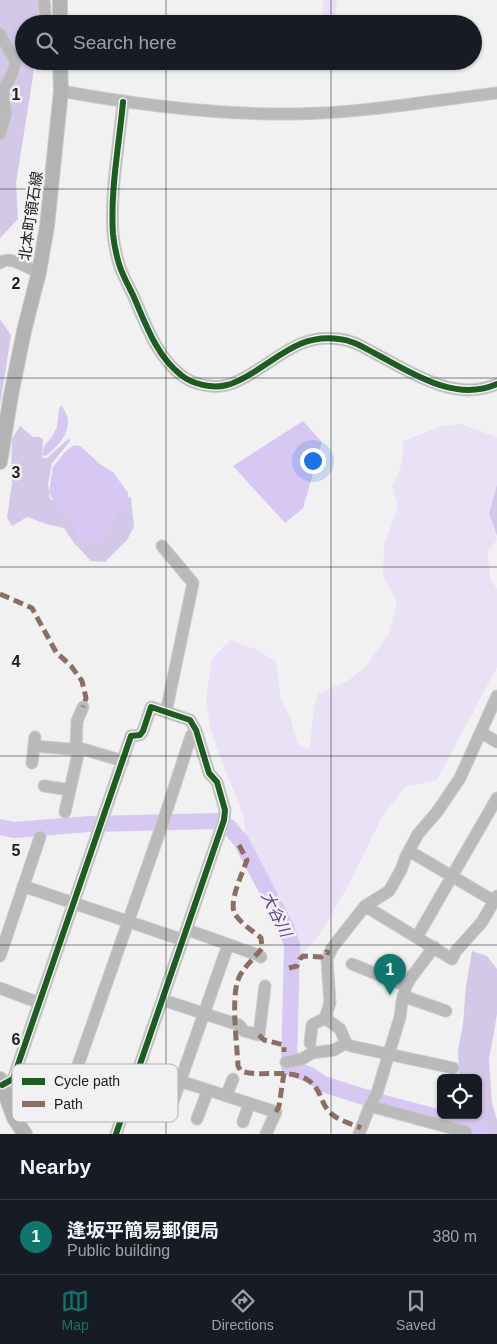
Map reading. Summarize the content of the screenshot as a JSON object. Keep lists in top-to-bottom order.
{
  "streets": {
    "main road": ["北本町領石線"]
  },
  "water": ["大谷川"],
  "legend": ["Cycle path", "Path"],
  "page": {
    "search": "Search here",
    "pins": "1",
    "heading": "Nearby",
    "list": [
      {
        "mark": "1",
        "name": "逢坂平簡易郵便局",
        "note": "Public building",
        "value": "380 m"
      }
    ],
    "nav": ["Map", "Directions", "Saved"]
  },
  "grid": {
    "rows": [
      "1",
      "2",
      "3",
      "4",
      "5",
      "6"
    ]
  }
}
